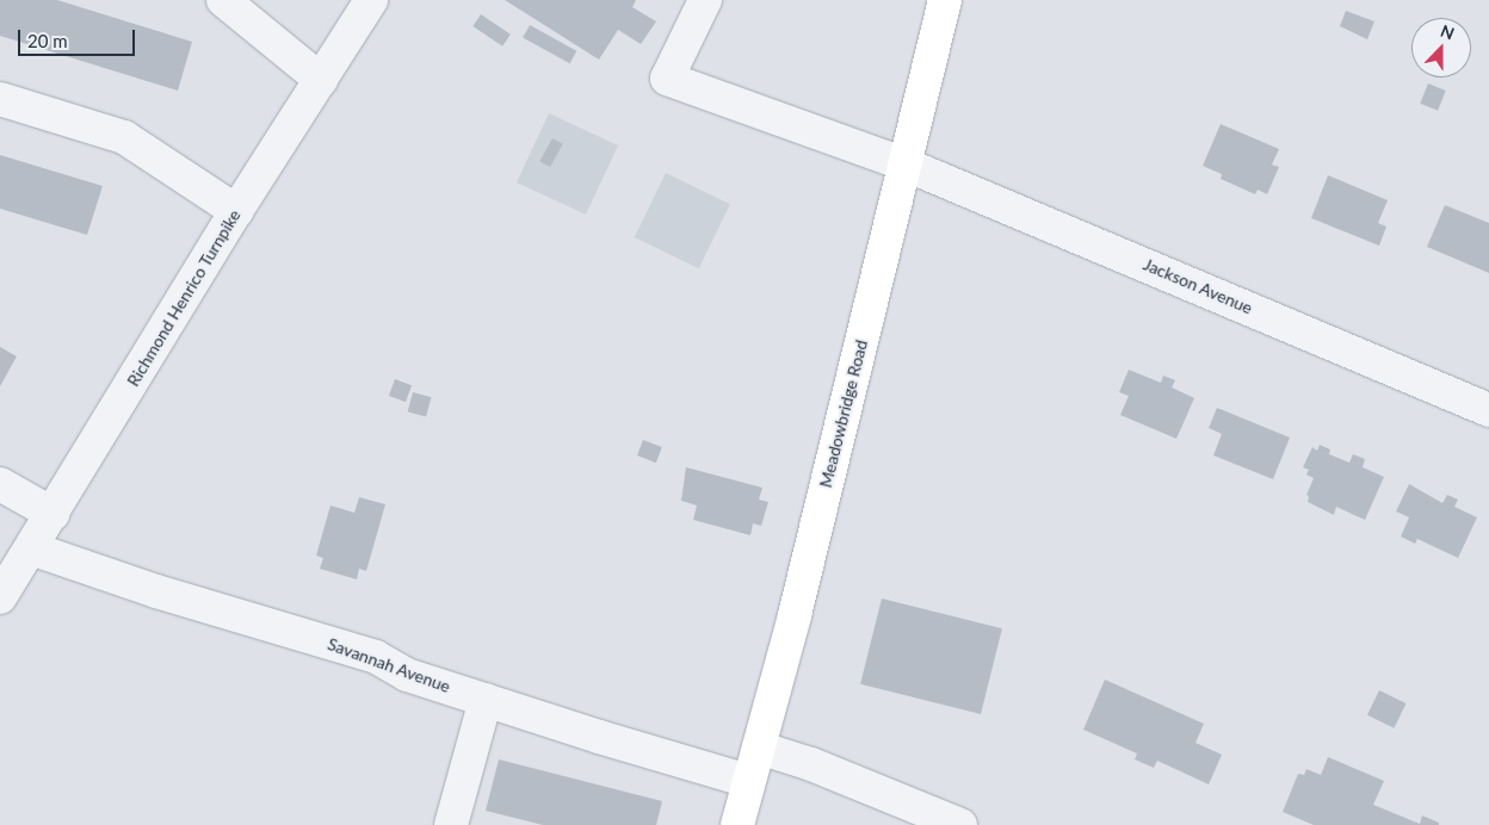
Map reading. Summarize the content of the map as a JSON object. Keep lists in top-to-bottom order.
{
  "streets": {
    "main road": ["Meadowbridge Road"],
    "street": ["Jackson Avenue", "Richmond Henrico Turnpike", "Savannah Avenue"]
  },
  "crossings": [
    ["Jackson Avenue", "Meadowbridge Road"],
    ["Richmond Henrico Turnpike", "Savannah Avenue"],
    ["Meadowbridge Road", "Savannah Avenue"]
  ],
  "scale_bar": "20 m",
  "north": "top"
}
